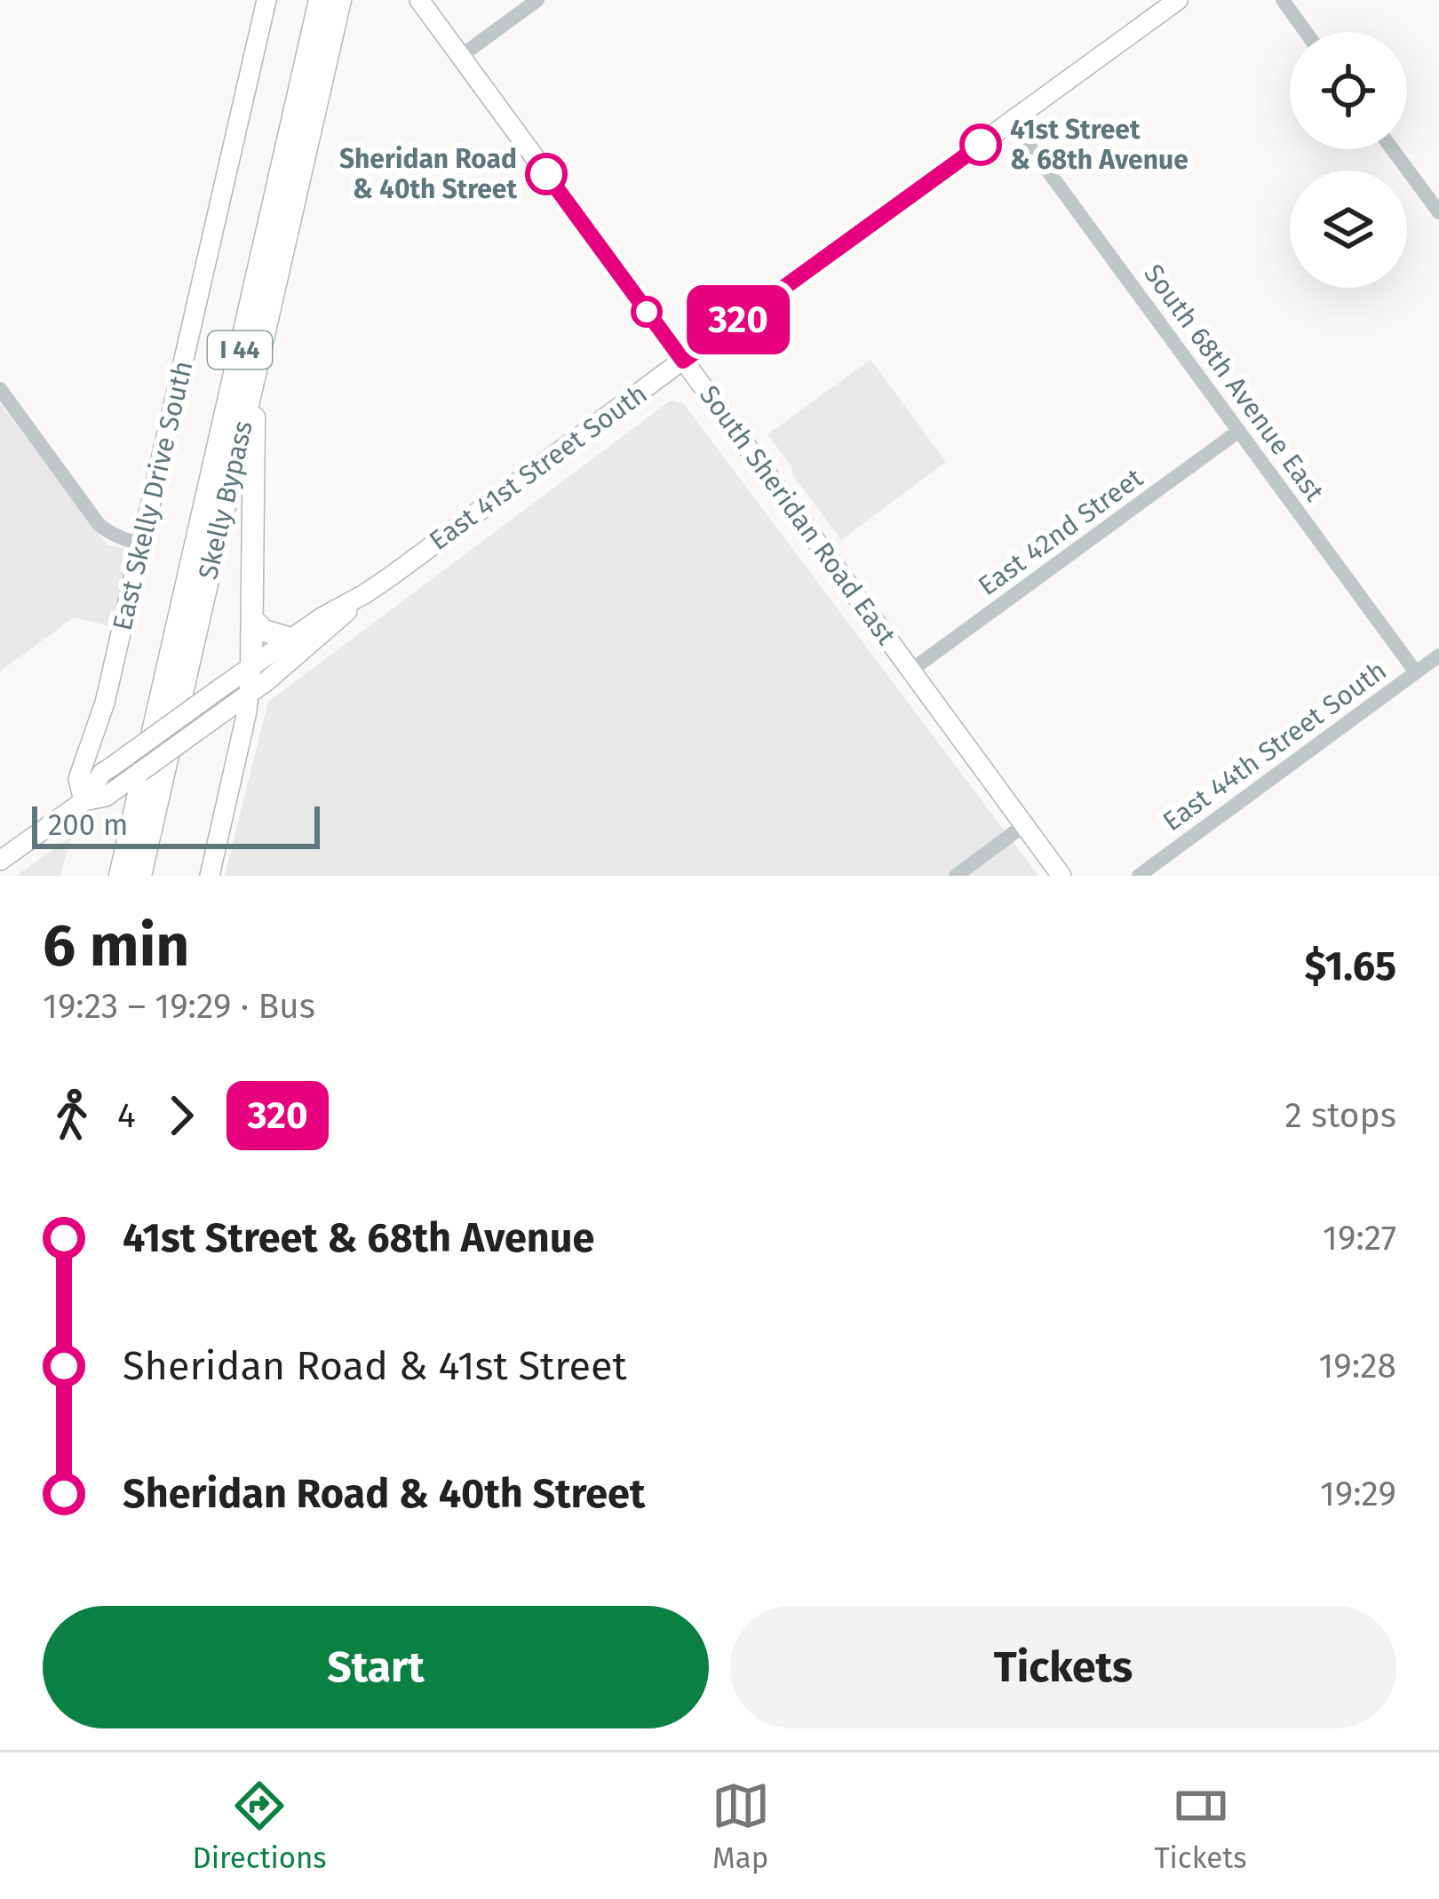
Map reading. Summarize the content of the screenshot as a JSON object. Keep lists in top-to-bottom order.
{
  "streets": {
    "highway": ["I 44", "Skelly Bypass"],
    "main road": ["East 41st Street South", "East Skelly Drive South", "South Sheridan Road East"],
    "street": ["South 68th Avenue East", "East 42nd Street", "East 44th Street South"]
  },
  "crossings": [
    ["South 68th Avenue East", "East 41st Street South"],
    ["South 68th Avenue East", "East 42nd Street"],
    ["South 68th Avenue East", "East 44th Street South"],
    ["East 41st Street South", "East Skelly Drive South"],
    ["East 41st Street South", "South Sheridan Road East"],
    ["South Sheridan Road East", "East 42nd Street"]
  ],
  "places": ["41st Street & 68th Avenue", "Sheridan Road & 40th Street"],
  "lines": ["bus line 320"],
  "scale_bar": "200 m",
  "page": {
    "on_map": "320",
    "scale": "200 m",
    "heading": ["6 min", "19:23 – 19:29 · Bus", "$1.65"],
    "legs": ["4", "320", "2 stops"],
    "list": [
      {
        "name": "41st Street & 68th Avenue",
        "value": "19:27"
      },
      {
        "name": "Sheridan Road & 41st Street",
        "value": "19:28"
      },
      {
        "name": "Sheridan Road & 40th Street",
        "value": "19:29"
      }
    ],
    "buttons": ["Start", "Tickets"],
    "tabs": ["Directions", "Map", "Tickets"]
  }
}
